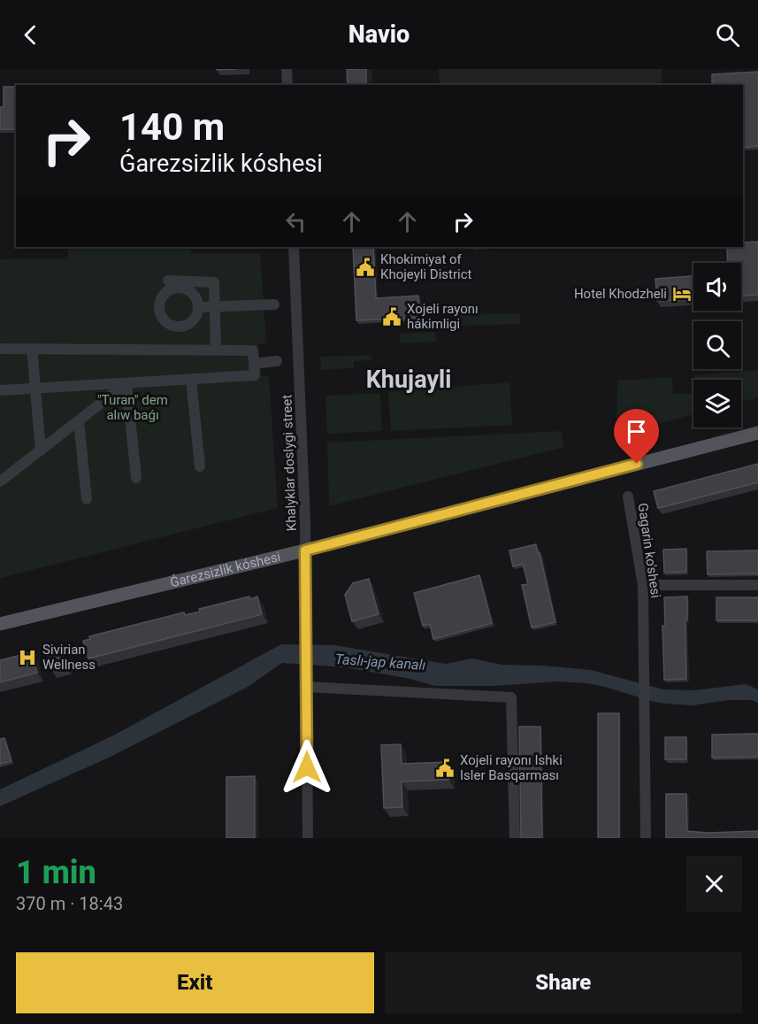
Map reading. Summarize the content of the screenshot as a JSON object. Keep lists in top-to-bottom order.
{
  "streets": {
    "main road": ["Ǵarezsizlik kóshesi"],
    "street": ["Khalyklar doslygi street", "Gagarin ko'shesi"]
  },
  "crossings": [
    ["Khalyklar doslygi street", "Ǵarezsizlik kóshesi"]
  ],
  "districts": ["Khujayli"],
  "water": ["Taslı-jap kanalı"],
  "parks": ["\"Turan\" dem alıw baǵı"],
  "places": {
    "public building": ["Khokimiyat of Khojeyli District", "Xojeli rayonı hákimligi", "Xojeli rayonı Ishki Isler Basqarması"],
    "hotel": ["Hotel Khodzheli"],
    "hospital": ["Sivirian Wellness"]
  },
  "page": {
    "header": "Navio",
    "turn": ["140 m", "Ǵarezsizlik kóshesi"],
    "heading": ["1 min", "370 m · 18:43"],
    "buttons": ["Exit", "Share"]
  }
}
